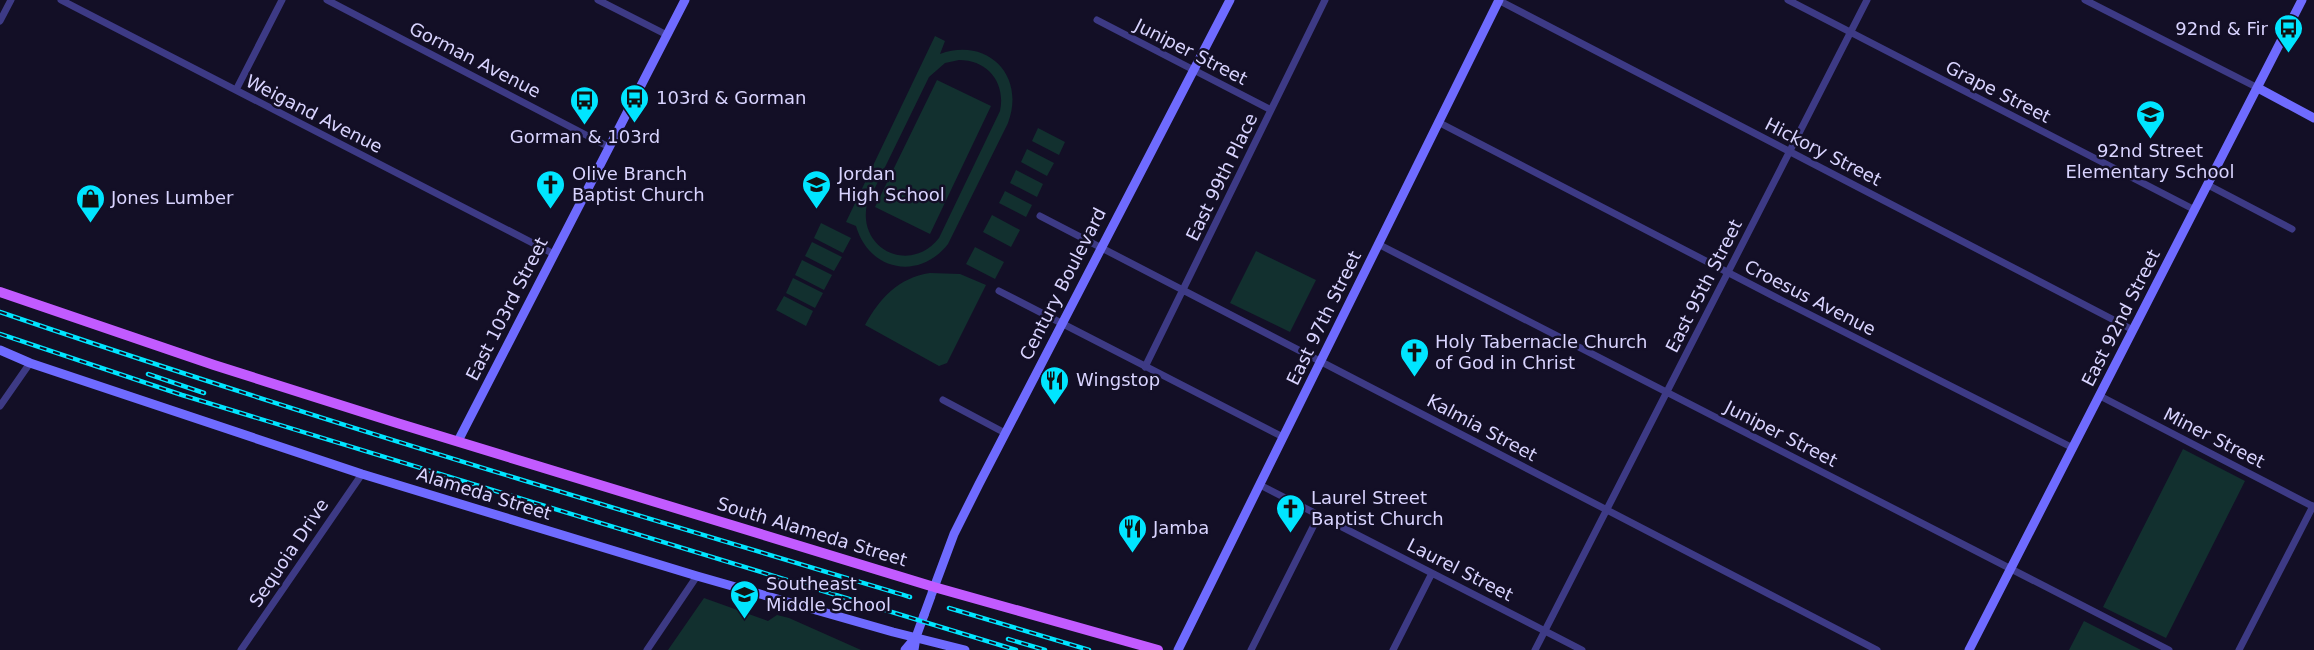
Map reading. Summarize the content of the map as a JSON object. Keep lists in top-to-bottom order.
{
  "streets": {
    "main road": ["South Alameda Street"],
    "street": [
      "Juniper Street",
      "Gorman Avenue",
      "Grape Street",
      "Weigand Avenue",
      "Hickory Street",
      "East 99th Place",
      "Century Boulevard",
      "East 95th Street",
      "Croesus Avenue",
      "East 103rd Street",
      "East 97th Street",
      "East 92nd Street",
      "Kalmia Street",
      "Miner Street",
      "Alameda Street",
      "Sequoia Drive",
      "Laurel Street"
    ]
  },
  "crossings": [
    ["Juniper Street", "East 99th Place"],
    ["Juniper Street", "Century Boulevard"],
    ["Juniper Street", "East 95th Street"],
    ["Juniper Street", "East 97th Street"],
    ["Juniper Street", "East 92nd Street"],
    ["Gorman Avenue", "East 103rd Street"],
    ["Grape Street", "East 95th Street"],
    ["Grape Street", "East 92nd Street"],
    ["Weigand Avenue", "East 103rd Street"],
    ["Hickory Street", "East 95th Street"],
    ["Hickory Street", "East 97th Street"],
    ["Hickory Street", "East 92nd Street"],
    ["East 99th Place", "Kalmia Street"],
    ["Century Boulevard", "Kalmia Street"],
    ["Century Boulevard", "Alameda Street"],
    ["Century Boulevard", "South Alameda Street"],
    ["East 95th Street", "Croesus Avenue"],
    ["East 95th Street", "Kalmia Street"],
    ["East 95th Street", "Laurel Street"],
    ["Croesus Avenue", "East 97th Street"],
    ["Croesus Avenue", "East 92nd Street"],
    ["East 103rd Street", "South Alameda Street"],
    ["East 97th Street", "Kalmia Street"],
    ["East 97th Street", "Laurel Street"],
    ["East 92nd Street", "Miner Street"],
    ["Alameda Street", "Sequoia Drive"]
  ],
  "places": {
    "bus stop": ["92nd & Fir", "103rd & Gorman", "Gorman & 103rd"],
    "school or university": ["92nd Street Elementary School", "Jordan High School", "Southeast Middle School"],
    "church": ["Olive Branch Baptist Church", "Holy Tabernacle Church of God in Christ", "Laurel Street Baptist Church"],
    "shop": ["Jones Lumber"],
    "restaurant": ["Wingstop", "Jamba"]
  }
}
